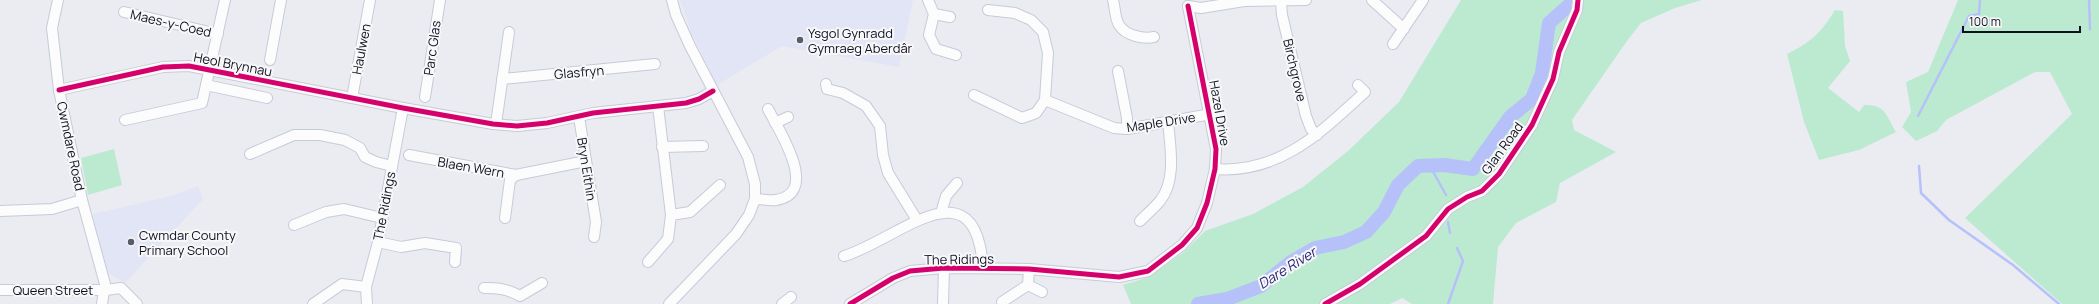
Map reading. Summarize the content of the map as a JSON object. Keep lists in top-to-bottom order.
{
  "streets": {
    "street": [
      "Maes-y-Coed",
      "Parc Glas",
      "Haulwen",
      "Heol Brynnau",
      "Birchgrove",
      "Glasfryn",
      "Hazel Drive",
      "Maple Drive",
      "Cwmdare Road",
      "Glan Road",
      "Blaen Wern",
      "Bryn Eithin",
      "The Ridings",
      "Queen Street"
    ]
  },
  "crossings": [
    ["Haulwen", "Heol Brynnau"],
    ["Heol Brynnau", "Cwmdare Road"],
    ["Heol Brynnau", "Bryn Eithin"],
    ["Heol Brynnau", "The Ridings"],
    ["Hazel Drive", "Maple Drive"],
    ["Hazel Drive", "The Ridings"],
    ["Cwmdare Road", "Queen Street"],
    ["Blaen Wern", "Bryn Eithin"]
  ],
  "water": ["Dare River"],
  "places": ["Ysgol Gynradd Gymraeg Aberdâr", "Cwmdar County Primary School"],
  "scale_bar": "100 m"
}
